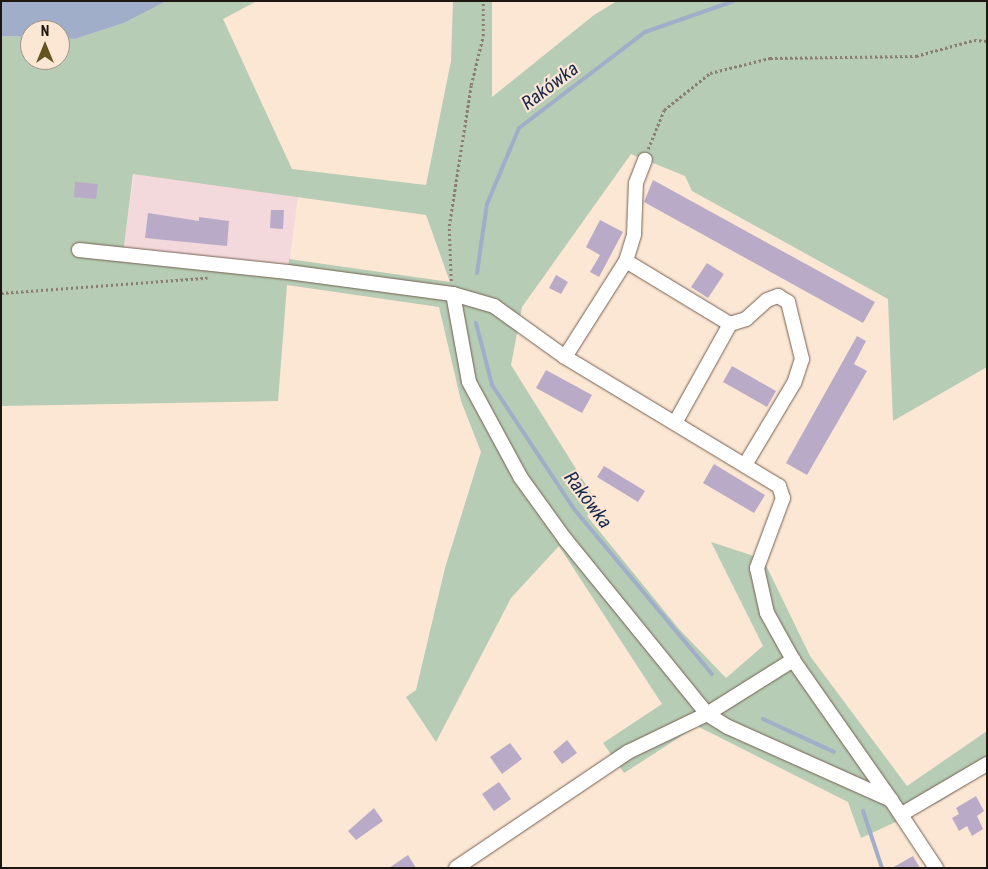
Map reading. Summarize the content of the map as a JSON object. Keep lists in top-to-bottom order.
{
  "water": ["Rakówka"],
  "north": "top"
}
